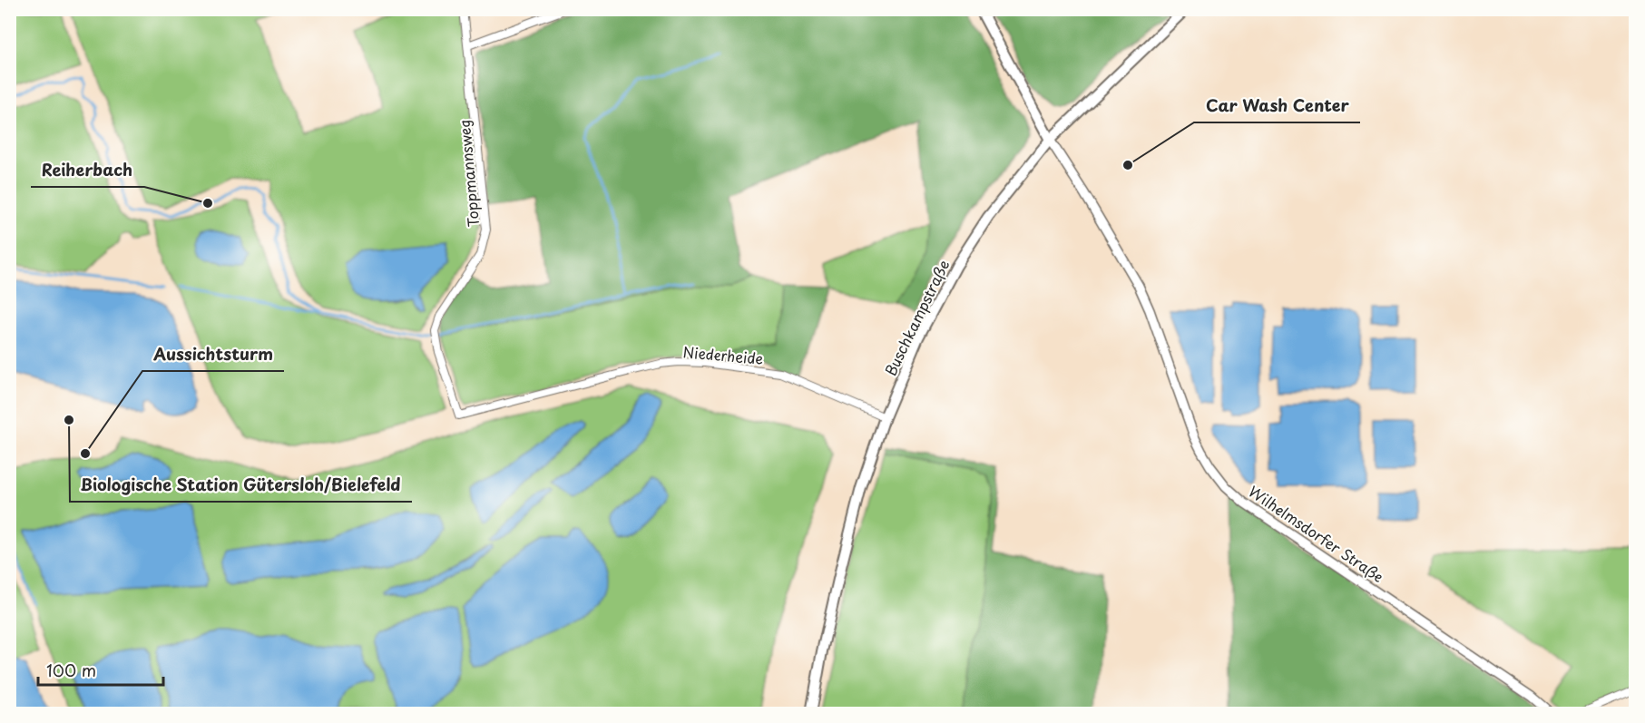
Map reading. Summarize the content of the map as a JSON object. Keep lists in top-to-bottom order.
{
  "streets": {
    "main road": ["Buschkampstraße"],
    "street": ["Toppmannsweg", "Niederheide", "Wilhelmsdorfer Straße"]
  },
  "crossings": [
    ["Toppmannsweg", "Niederheide"],
    ["Buschkampstraße", "Niederheide"],
    ["Buschkampstraße", "Wilhelmsdorfer Straße"]
  ],
  "places": [
    "Car Wash Center",
    "Reiherbach",
    "Biologische Station Gütersloh/Bielefeld",
    "Aussichtsturm"
  ],
  "scale_bar": "100 m"
}
